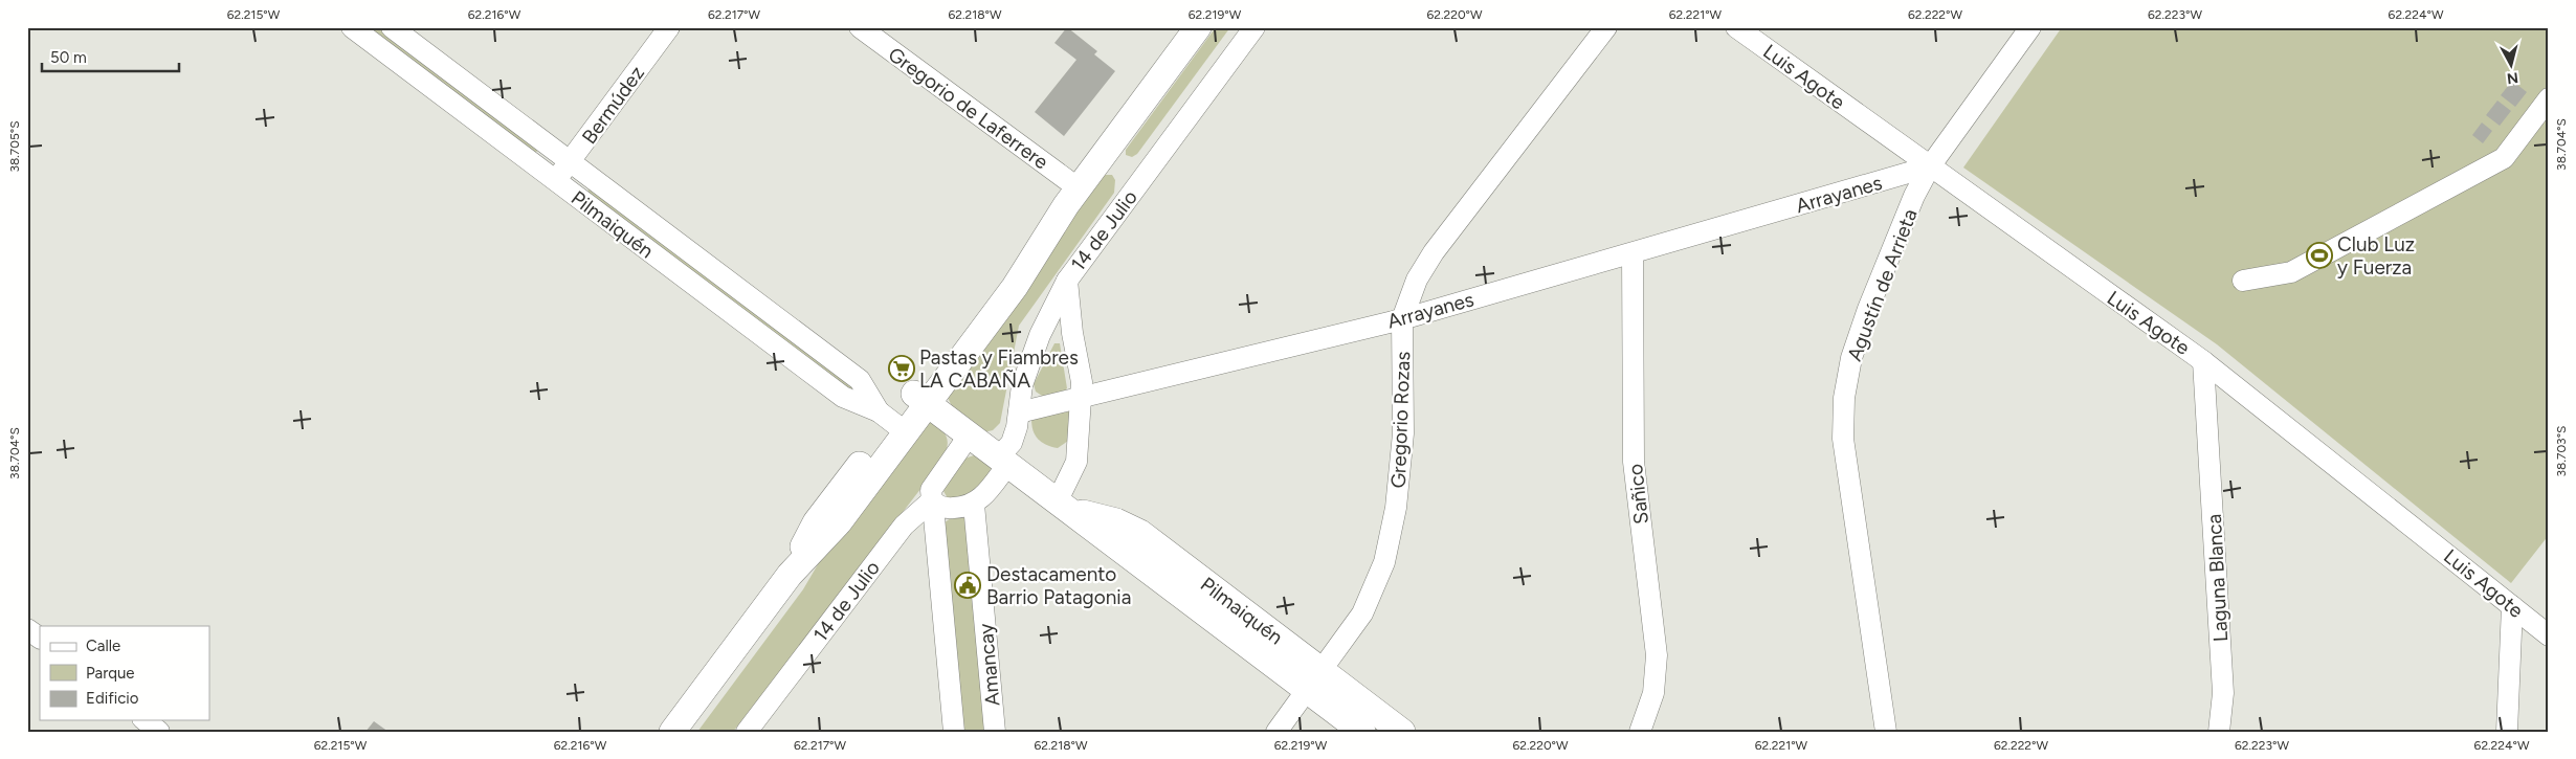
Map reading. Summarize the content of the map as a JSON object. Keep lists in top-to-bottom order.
{
  "streets": {
    "main road": ["Pilmaiquén"],
    "street": [
      "Luis Agote",
      "Bermúdez",
      "Gregorio de Laferrere",
      "Arrayanes",
      "14 de Julio",
      "Agustín de Arrieta",
      "Gregorio Rozas",
      "Sañico",
      "Laguna Blanca",
      "Amancay"
    ]
  },
  "crossings": [
    ["Luis Agote", "Arrayanes"],
    ["Luis Agote", "Agustín de Arrieta"],
    ["Luis Agote", "Laguna Blanca"],
    ["Bermúdez", "Pilmaiquén"],
    ["Arrayanes", "14 de Julio"],
    ["Arrayanes", "Agustín de Arrieta"],
    ["Arrayanes", "Gregorio Rozas"],
    ["Arrayanes", "Sañico"],
    ["Pilmaiquén", "14 de Julio"],
    ["Pilmaiquén", "Gregorio Rozas"],
    ["Pilmaiquén", "Amancay"],
    ["14 de Julio", "Amancay"]
  ],
  "places": {
    "sports": ["Club Luz y Fuerza"],
    "supermarket": ["Pastas y Fiambres LA CABAÑA"],
    "public building": ["Destacamento Barrio Patagonia"]
  },
  "legend": ["Calle", "Parque", "Edificio"],
  "scale_bar": "50 m",
  "north": "bottom",
  "coordinates": [
    "62.215°W",
    "62.216°W",
    "62.217°W",
    "62.218°W",
    "62.219°W",
    "62.220°W",
    "62.221°W",
    "62.222°W",
    "62.223°W",
    "62.224°W",
    "38.704°S",
    "38.705°S",
    "38.703°S"
  ]
}
